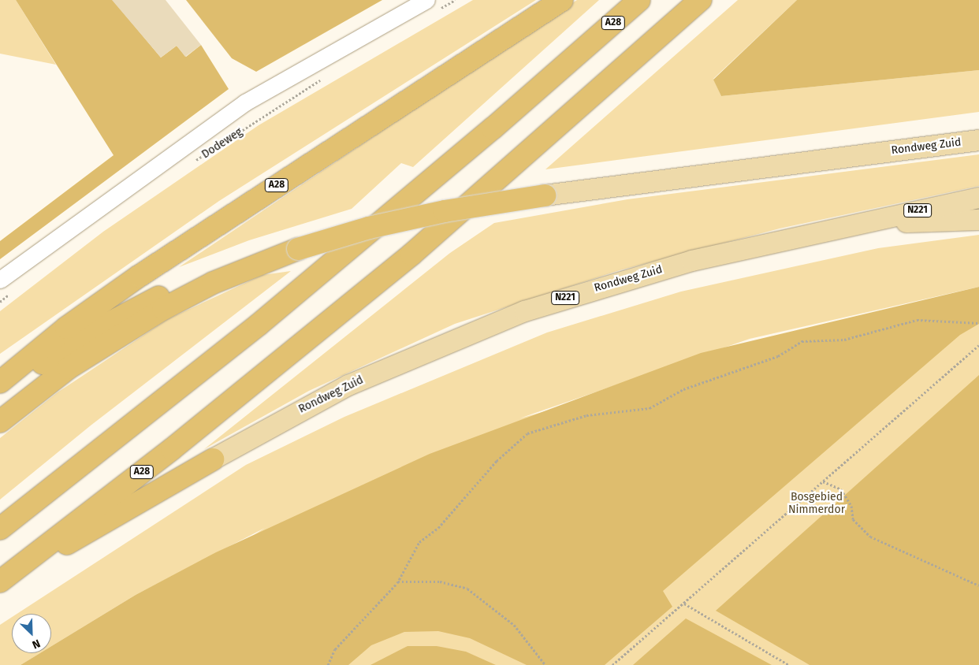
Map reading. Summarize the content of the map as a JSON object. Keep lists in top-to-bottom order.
{
  "streets": {
    "highway": ["A28"],
    "main road": ["Rondweg Zuid", "N221"],
    "street": ["Dodeweg"]
  },
  "crossings": [
    ["A28", "Rondweg Zuid"],
    ["Rondweg Zuid", "N221"]
  ],
  "parks": ["Bosgebied Nimmerdor"],
  "north": "bottom right"
}
